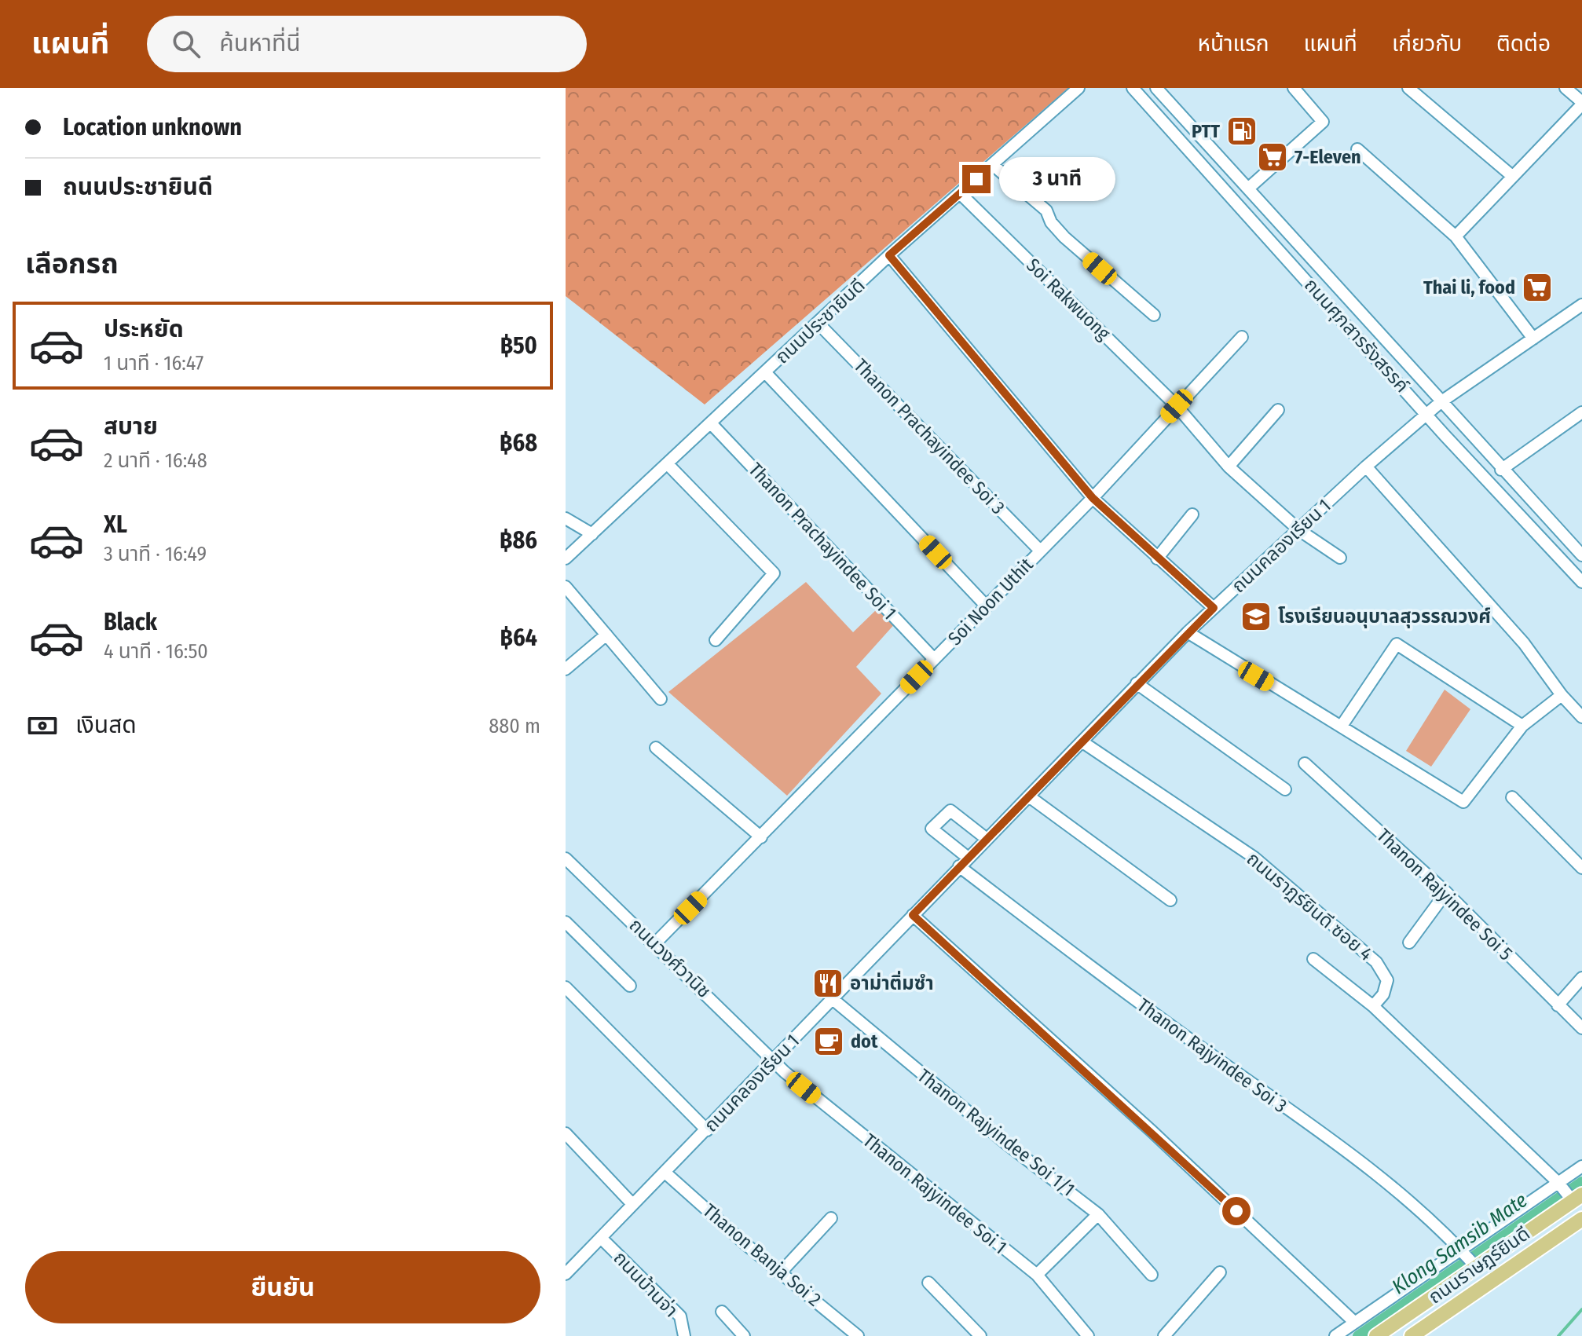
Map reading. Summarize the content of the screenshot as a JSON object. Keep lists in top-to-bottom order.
{
  "streets": {
    "main road": ["ถนนราษฎร์ยินดี"],
    "street": [
      "Soi Rakwuong",
      "ถนนประชายินดี",
      "ถนนศุภสารรังสรรค์",
      "Thanon Prachayindee Soi 3",
      "Thanon Prachayindee Soi 1",
      "ถนนคลองเรียน 1",
      "Soi Noon Uthit",
      "Thanon Rajyindee Soi 5",
      "ถนนราฎร์ยินดี ซอย 4",
      "ถนนวงศ์วานิช",
      "Thanon Rajyindee Soi 3",
      "Thanon Rajyindee Soi 1/1",
      "Thanon Rajyindee Soi 1",
      "Thanon Banja Soi 2",
      "ถนนบ้านจ่า"
    ]
  },
  "crossings": [
    ["Soi Rakwuong", "ถนนประชายินดี"],
    ["Soi Rakwuong", "ถนนคลองเรียน 1"],
    ["Soi Rakwuong", "Soi Noon Uthit"],
    ["ถนนประชายินดี", "Thanon Prachayindee Soi 3"],
    ["ถนนประชายินดี", "Thanon Prachayindee Soi 1"],
    ["ถนนศุภสารรังสรรค์", "ถนนคลองเรียน 1"],
    ["Thanon Prachayindee Soi 3", "Soi Noon Uthit"],
    ["Thanon Prachayindee Soi 1", "Soi Noon Uthit"],
    ["ถนนคลองเรียน 1", "ถนนราฎร์ยินดี ซอย 4"],
    ["ถนนคลองเรียน 1", "ถนนวงศ์วานิช"],
    ["ถนนคลองเรียน 1", "Thanon Rajyindee Soi 3"],
    ["ถนนคลองเรียน 1", "Thanon Rajyindee Soi 1/1"],
    ["ถนนคลองเรียน 1", "Thanon Rajyindee Soi 1"],
    ["ถนนคลองเรียน 1", "Thanon Banja Soi 2"],
    ["ถนนคลองเรียน 1", "ถนนบ้านจ่า"],
    ["Soi Noon Uthit", "ถนนวงศ์วานิช"],
    ["ถนนวงศ์วานิช", "Thanon Rajyindee Soi 1"],
    ["Thanon Rajyindee Soi 3", "ถนนราษฎร์ยินดี"]
  ],
  "water": ["Klong Samsib Mate"],
  "places": {
    "fuel station": ["PTT"],
    "supermarket": ["7-Eleven", "Thai li, food"],
    "school or university": ["โรงเรียนอนุบาลสุวรรณวงศ์"],
    "restaurant": ["อาม่าติ่มซำ"],
    "cafe": ["dot"]
  },
  "page": {
    "header": "แผนที่",
    "search": "ค้นหาที่นี่",
    "nav": [
      "หน้าแรก",
      "แผนที่",
      "เกี่ยวกับ",
      "ติดต่อ"
    ],
    "banner": ["Location unknown", "ถนนประชายินดี"],
    "bubble": "3 นาที",
    "heading": "เลือกรถ",
    "list": [
      {
        "name": "ประหยัด",
        "note": "1 นาที · 16:47",
        "value": "฿50"
      },
      {
        "name": "สบาย",
        "note": "2 นาที · 16:48",
        "value": "฿68"
      },
      {
        "name": "XL",
        "note": "3 นาที · 16:49",
        "value": "฿86"
      },
      {
        "name": "Black",
        "note": "4 นาที · 16:50",
        "value": "฿64"
      }
    ],
    "pay": ["เงินสด", "880 m"],
    "buttons": "ยืนยัน"
  }
}
